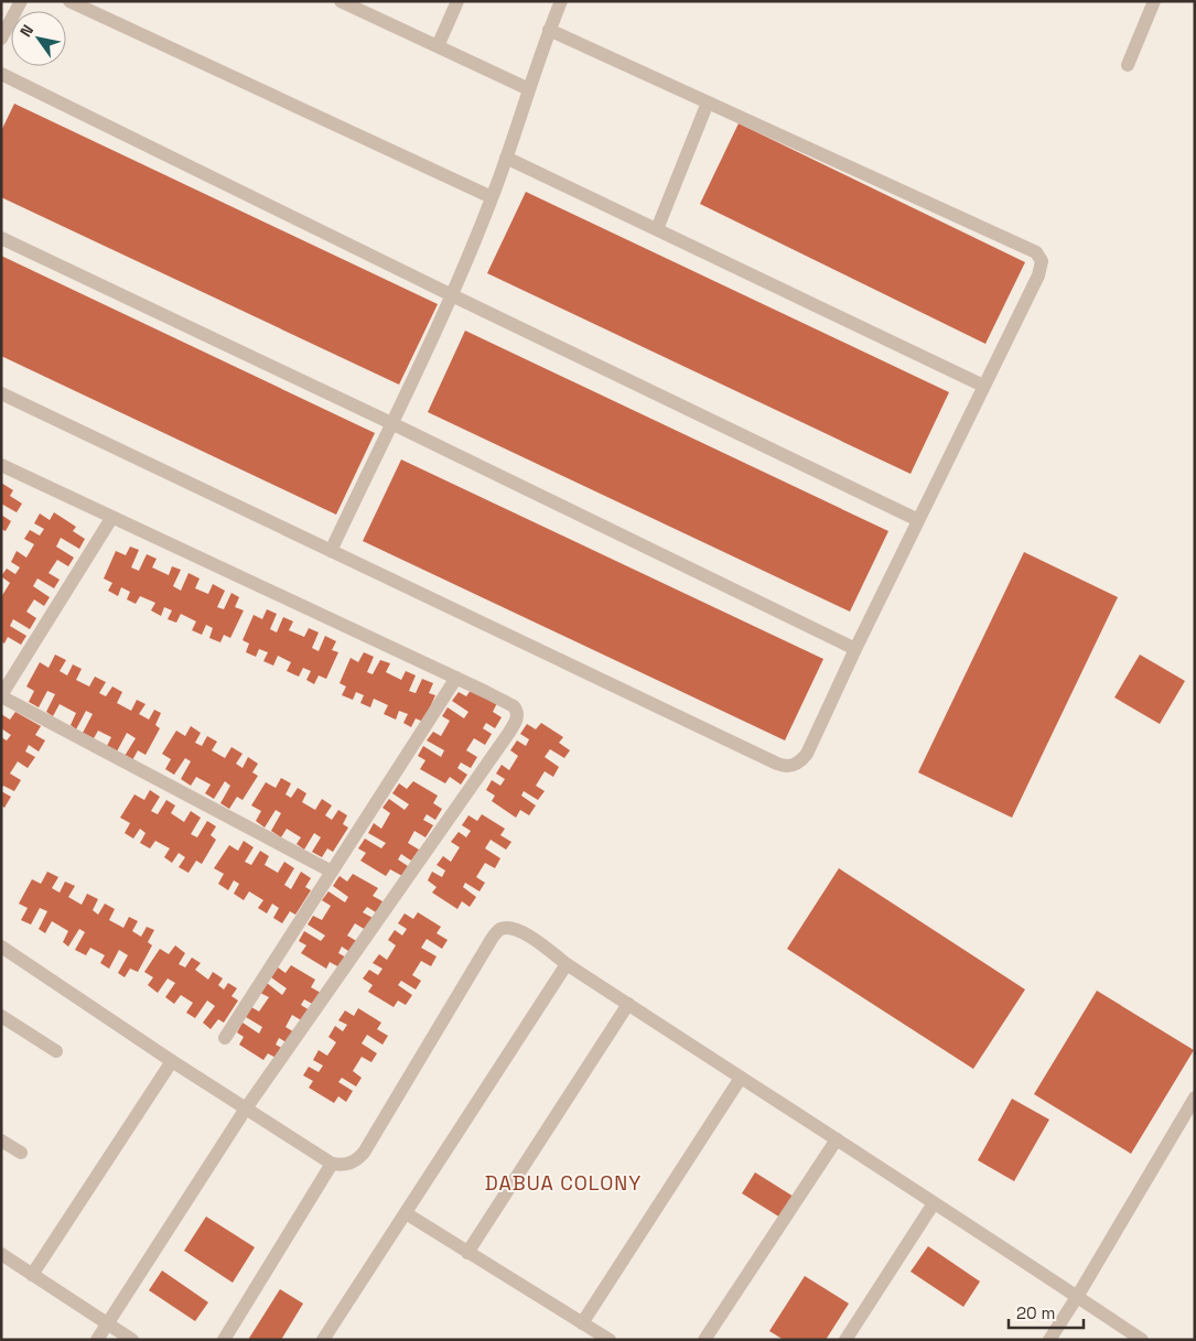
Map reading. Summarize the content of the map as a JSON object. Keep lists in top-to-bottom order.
{
  "districts": ["DABUA COLONY"],
  "scale_bar": "20 m",
  "north": "top left"
}
